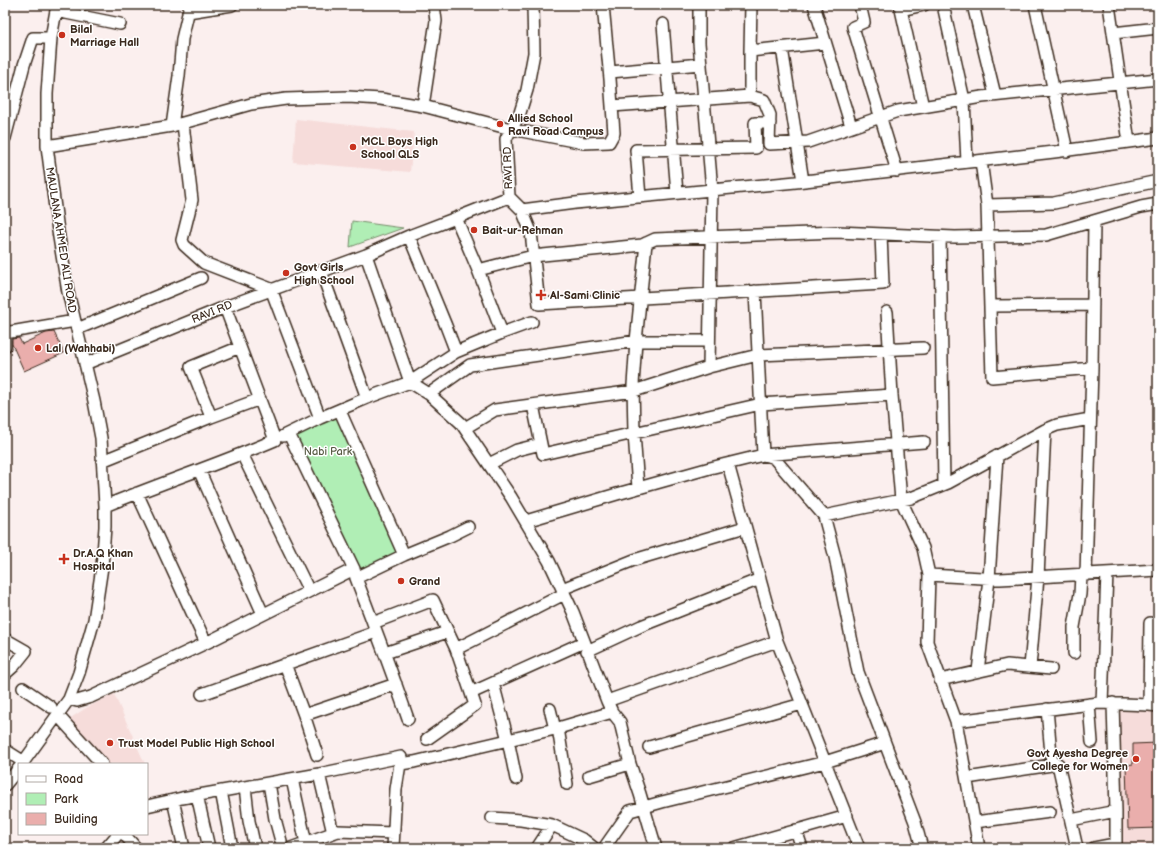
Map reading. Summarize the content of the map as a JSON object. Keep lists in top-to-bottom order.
{
  "streets": {
    "street": ["RAVI RD", "MAULANA AHMED ALI ROAD"]
  },
  "crossings": [
    ["RAVI RD", "MAULANA AHMED ALI ROAD"]
  ],
  "parks": ["Nabi Park"],
  "places": {
    "other": [
      "Bilal Marriage Hall",
      "Allied School Ravi Road Campus",
      "MCL Boys High School QLS",
      "Bait-ur-Rehman",
      "Govt Girls High School",
      "Lal (Wahhabi)",
      "Grand",
      "Trust Model Public High School",
      "Govt Ayesha Degree College for Women"
    ],
    "health": ["Al-Sami Clinic", "Dr.A.Q Khan Hospital"]
  },
  "legend": ["Road", "Park", "Building"]
}
